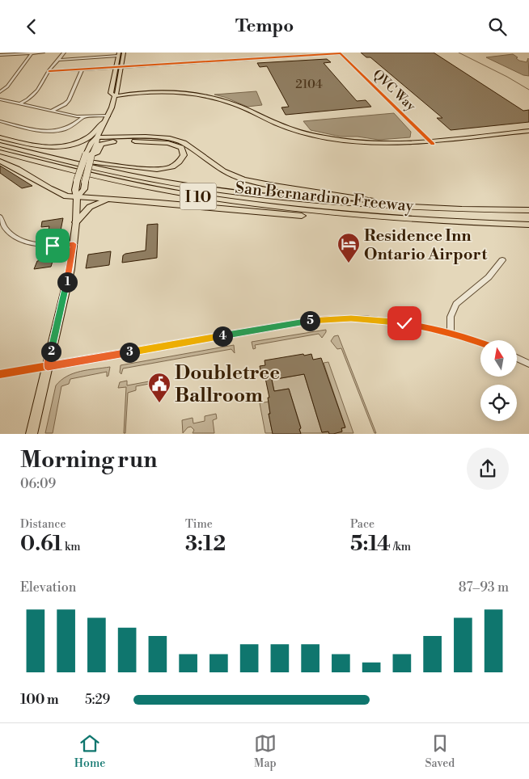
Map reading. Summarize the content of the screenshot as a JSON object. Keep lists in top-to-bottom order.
{
  "streets": {
    "highway": ["I 10", "San Bernardino Freeway"],
    "street": ["QVC Way"]
  },
  "places": {
    "hotel": ["Residence Inn Ontario Airport"],
    "public building": ["Doubletree Ballroom"]
  },
  "house_numbers": ["2104"],
  "north": "top",
  "page": {
    "header": "Tempo",
    "pins": [
      "1",
      "5",
      "4",
      "2",
      "3"
    ],
    "heading": ["Morning run", "06:09"],
    "stats": [
      ["Distance", "0.61 km"],
      ["Time", "3:12"],
      ["Pace", "5:14 /km"]
    ],
    "chart": ["Elevation", "87–93 m"],
    "list": [
      {
        "name": "100 m",
        "note": "5:29"
      }
    ],
    "tabs": ["Home", "Map", "Saved"]
  }
}
